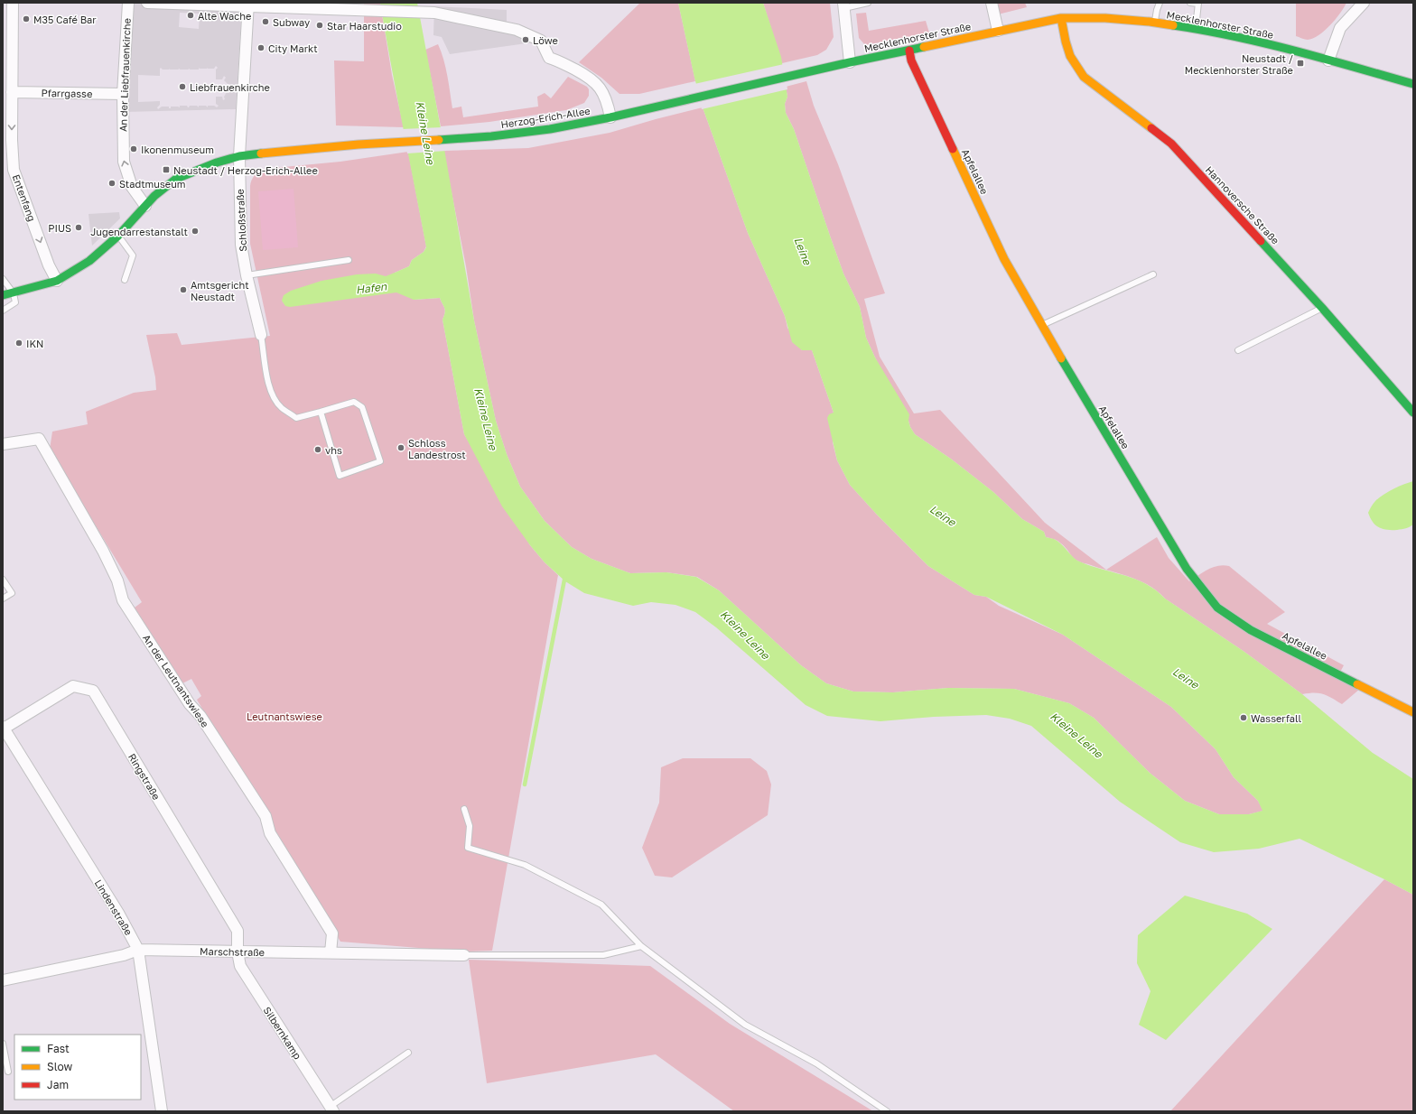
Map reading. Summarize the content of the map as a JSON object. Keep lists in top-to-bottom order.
{
  "streets": {
    "main road": [
      "Mecklenhorster Straße",
      "Herzog-Erich-Allee",
      "Apfelallee",
      "Hannoversche Straße"
    ],
    "street": [
      "An der Liebfrauenkirche",
      "Pfarrgasse",
      "Entenfang",
      "Schloßstraße",
      "An der Leutnantswiese",
      "Ringstraße",
      "Lindenstraße",
      "Marschstraße",
      "Silbernkamp"
    ]
  },
  "crossings": [
    ["Mecklenhorster Straße", "Herzog-Erich-Allee"],
    ["Mecklenhorster Straße", "Apfelallee"],
    ["Mecklenhorster Straße", "Hannoversche Straße"],
    ["An der Liebfrauenkirche", "Pfarrgasse"],
    ["An der Liebfrauenkirche", "Herzog-Erich-Allee"],
    ["Pfarrgasse", "Entenfang"],
    ["Herzog-Erich-Allee", "Schloßstraße"],
    ["An der Leutnantswiese", "Marschstraße"],
    ["Ringstraße", "Lindenstraße"],
    ["Ringstraße", "Marschstraße"],
    ["Ringstraße", "Silbernkamp"],
    ["Lindenstraße", "Marschstraße"],
    ["Marschstraße", "Silbernkamp"]
  ],
  "one_way": ["An der Liebfrauenkirche", "Entenfang"],
  "water": ["Kleine Leine", "Leine", "Hafen"],
  "parks": ["Leutnantswiese"],
  "places": {
    "other": [
      "Alte Wache",
      "M35 Café Bar",
      "Subway",
      "Star Haarstudio",
      "Löwe",
      "City Markt",
      "Liebfrauenkirche",
      "Ikonenmuseum",
      "Stadtmuseum",
      "PIUS",
      "Jugendarrestanstalt",
      "Amtsgericht Neustadt",
      "IKN",
      "Schloss Landestrost",
      "vhs",
      "Wasserfall"
    ],
    "transit": ["Neustadt / Mecklenhorster Straße", "Neustadt / Herzog-Erich-Allee"]
  },
  "legend": ["Fast", "Slow", "Jam"]
}
